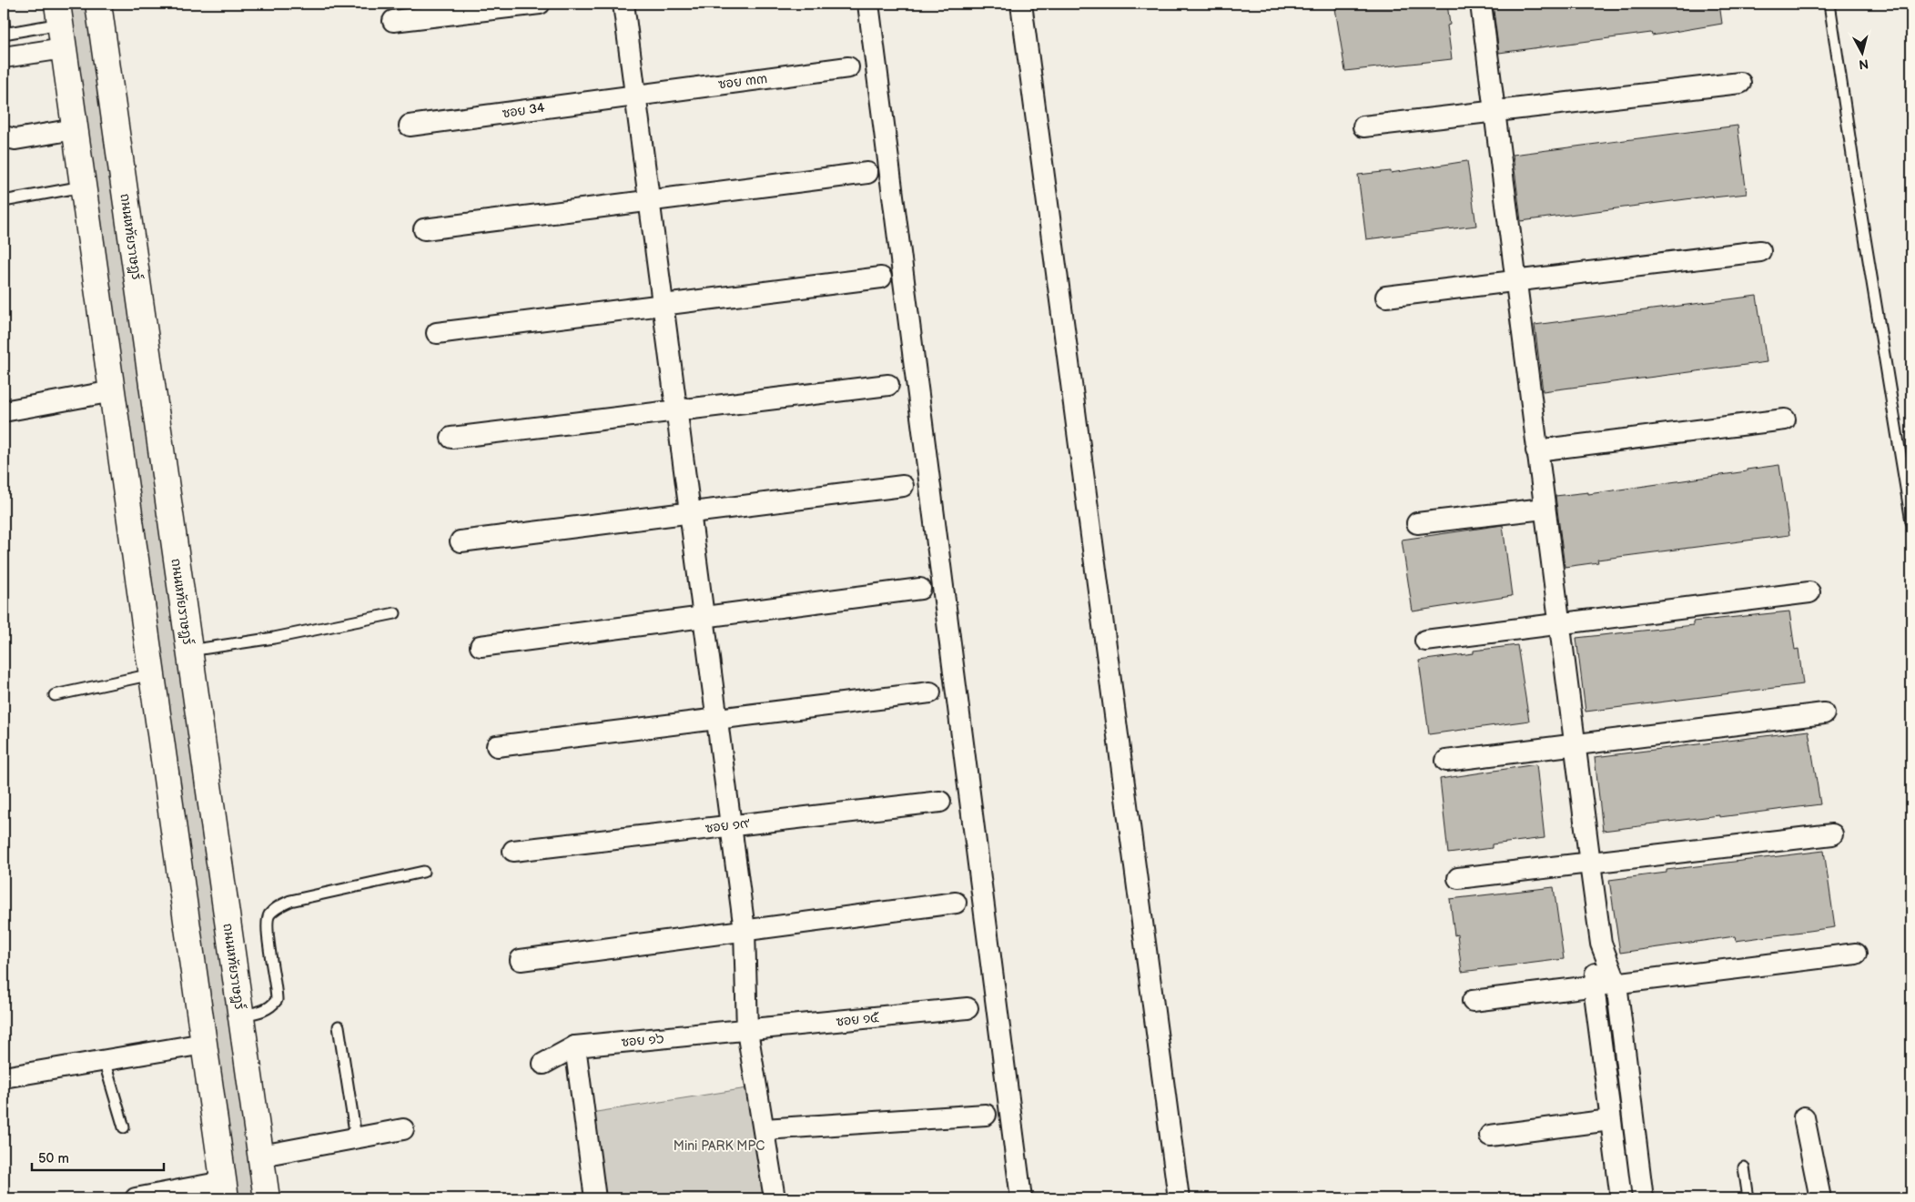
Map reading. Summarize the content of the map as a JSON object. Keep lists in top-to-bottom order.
{
  "streets": {
    "main road": ["ถนนหทัยราษฎร์"],
    "street": [
      "ซอย ๓๓",
      "ซอย 34",
      "ซอย ๑๙",
      "ซอย ๑๕",
      "ซอย ๑๖"
    ]
  },
  "crossings": [
    ["ซอย ๓๓", "ซอย 34"],
    ["ซอย ๑๕", "ซอย ๑๖"]
  ],
  "parks": ["Mini PARK MPC"],
  "scale_bar": "50 m",
  "north": "bottom"
}
